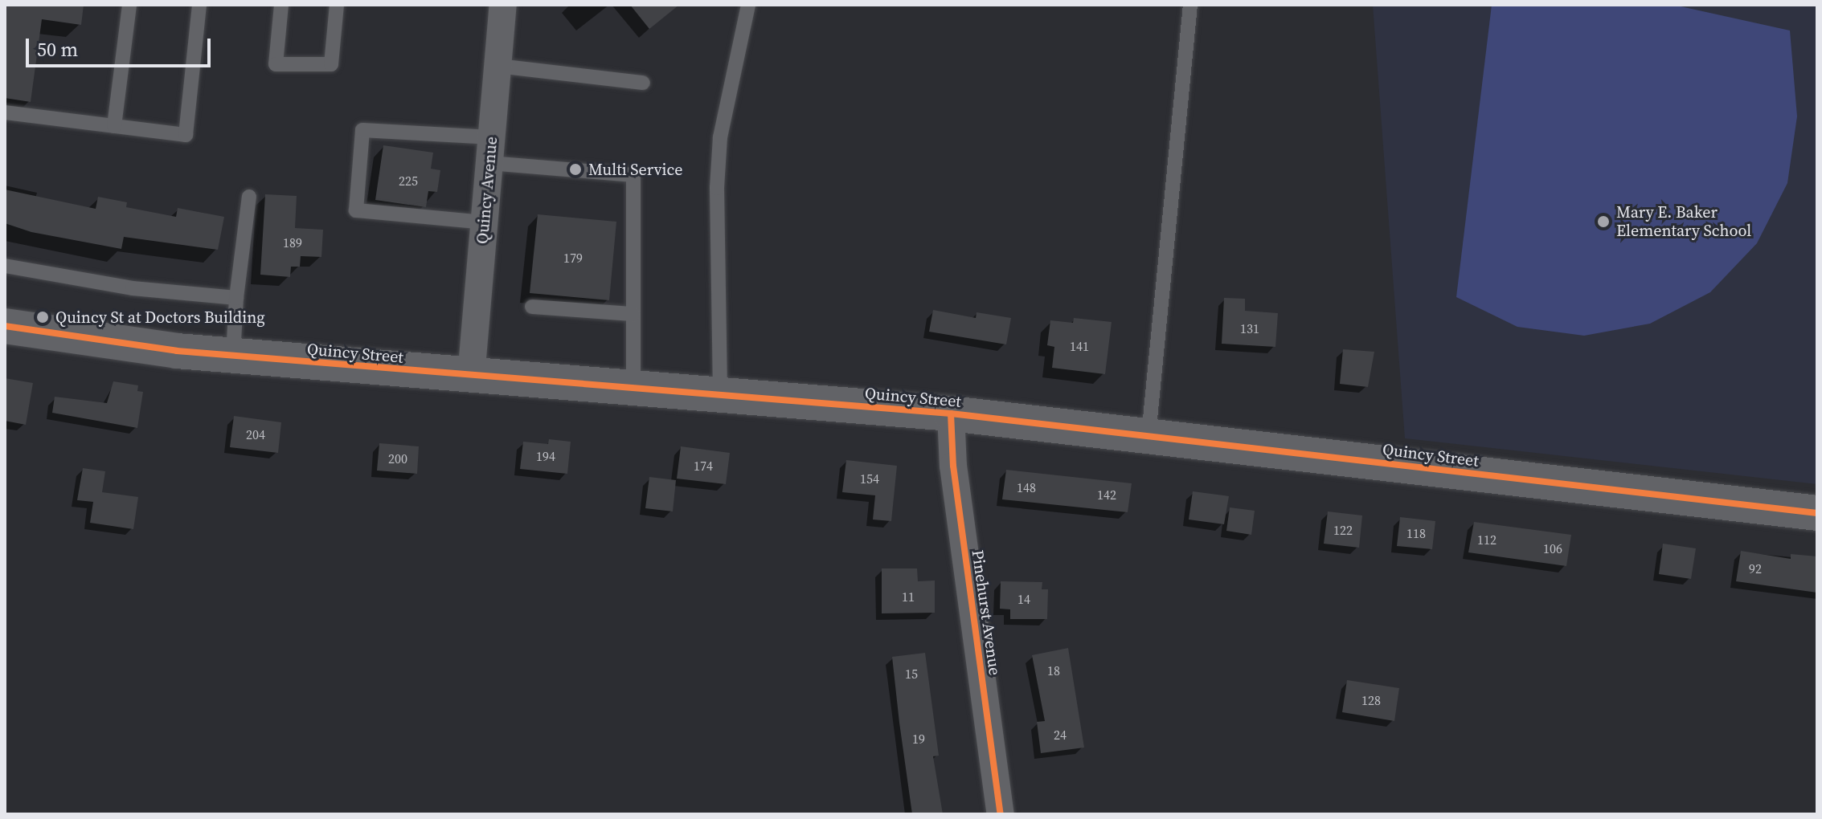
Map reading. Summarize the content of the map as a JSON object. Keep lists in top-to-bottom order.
{
  "streets": {
    "main road": ["Quincy Street"],
    "street": ["Quincy Avenue", "Pinehurst Avenue"]
  },
  "crossings": [
    ["Quincy Avenue", "Quincy Street"],
    ["Quincy Street", "Pinehurst Avenue"]
  ],
  "places": ["Multi Service", "Mary E. Baker Elementary School", "Quincy St at Doctors Building"],
  "house_numbers": [
    "225",
    "189",
    "179",
    "131",
    "141",
    "204",
    "194",
    "200",
    "174",
    "154",
    "148",
    "142",
    "122",
    "118",
    "112",
    "106",
    "92",
    "11",
    "14",
    "18",
    "15",
    "128",
    "24",
    "19"
  ],
  "scale_bar": "50 m"
}
